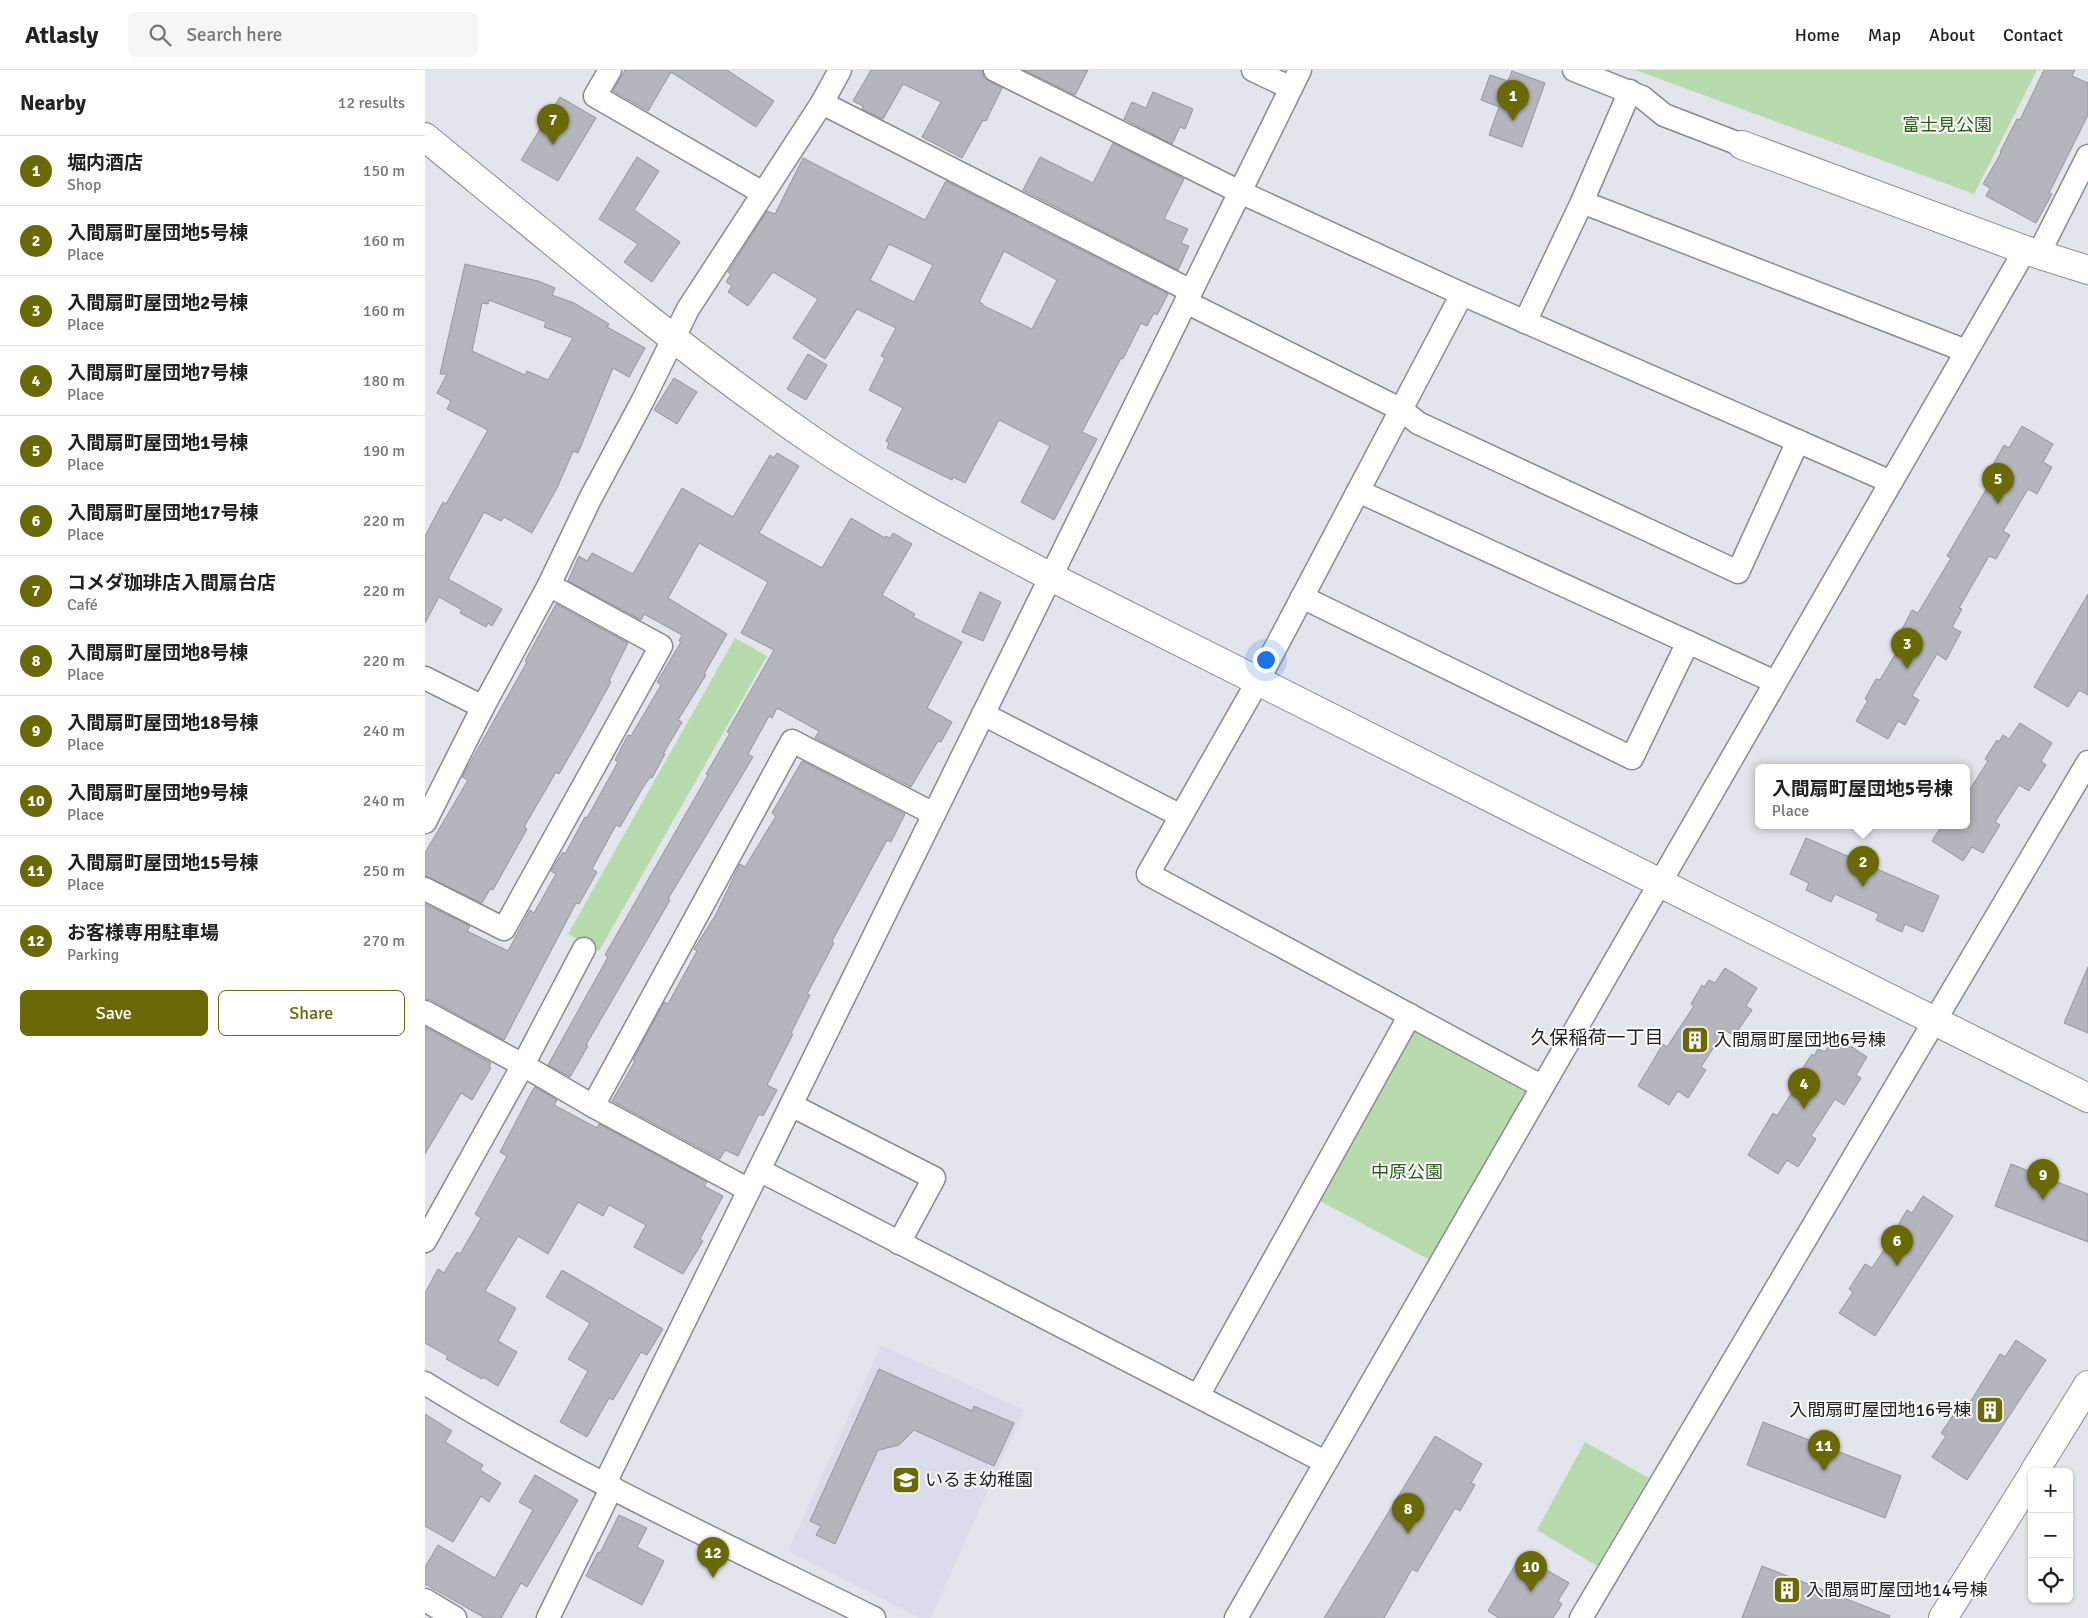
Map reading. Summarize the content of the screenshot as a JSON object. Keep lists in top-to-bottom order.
{
  "districts": ["久保稲荷一丁目"],
  "parks": ["富士見公園", "中原公園"],
  "places": {
    "building": ["入間扇町屋団地6号棟", "入間扇町屋団地16号棟", "入間扇町屋団地14号棟"],
    "school or university": ["いるま幼稚園"]
  },
  "page": {
    "header": "Atlasly",
    "search": "Search here",
    "nav": [
      "Home",
      "Map",
      "About",
      "Contact"
    ],
    "heading": ["Nearby", "12 results"],
    "pins": [
      "1",
      "7",
      "5",
      "3",
      "2",
      "4",
      "9",
      "6",
      "11",
      "8",
      "12",
      "10"
    ],
    "list": [
      {
        "mark": "1",
        "name": "堀内酒店",
        "note": "Shop",
        "value": "150 m"
      },
      {
        "mark": "2",
        "name": "入間扇町屋団地5号棟",
        "note": "Place",
        "value": "160 m"
      },
      {
        "mark": "3",
        "name": "入間扇町屋団地2号棟",
        "note": "Place",
        "value": "160 m"
      },
      {
        "mark": "4",
        "name": "入間扇町屋団地7号棟",
        "note": "Place",
        "value": "180 m"
      },
      {
        "mark": "5",
        "name": "入間扇町屋団地1号棟",
        "note": "Place",
        "value": "190 m"
      },
      {
        "mark": "6",
        "name": "入間扇町屋団地17号棟",
        "note": "Place",
        "value": "220 m"
      },
      {
        "mark": "7",
        "name": "コメダ珈琲店入間扇台店",
        "note": "Café",
        "value": "220 m"
      },
      {
        "mark": "8",
        "name": "入間扇町屋団地8号棟",
        "note": "Place",
        "value": "220 m"
      },
      {
        "mark": "9",
        "name": "入間扇町屋団地18号棟",
        "note": "Place",
        "value": "240 m"
      },
      {
        "mark": "10",
        "name": "入間扇町屋団地9号棟",
        "note": "Place",
        "value": "240 m"
      },
      {
        "mark": "11",
        "name": "入間扇町屋団地15号棟",
        "note": "Place",
        "value": "250 m"
      },
      {
        "mark": "12",
        "name": "お客様専用駐車場",
        "note": "Parking",
        "value": "270 m"
      }
    ],
    "popup": ["入間扇町屋団地5号棟", "Place"],
    "buttons": ["Save", "Share"],
    "map_buttons": ["+", "−"]
  }
}
